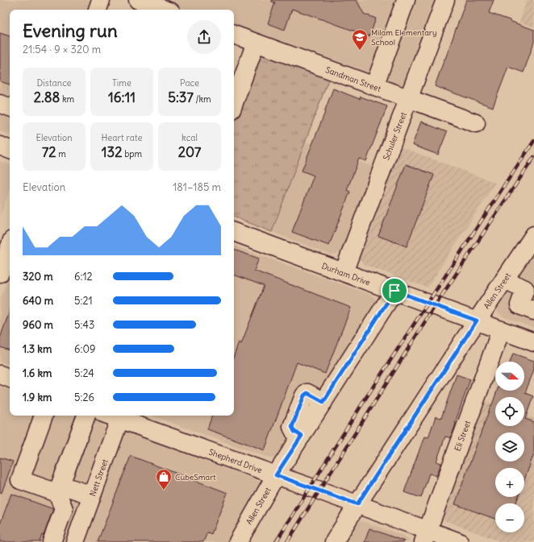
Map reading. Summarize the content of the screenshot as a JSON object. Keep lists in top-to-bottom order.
{
  "streets": {
    "street": [
      "Sandman Street",
      "Schuler Street",
      "Durham Drive",
      "Allen Street",
      "Eli Street",
      "Shepherd Drive",
      "Nett Street"
    ]
  },
  "crossings": [
    ["Sandman Street", "Schuler Street"],
    ["Schuler Street", "Durham Drive"],
    ["Durham Drive", "Allen Street"],
    ["Durham Drive", "Eli Street"],
    ["Allen Street", "Shepherd Drive"],
    ["Eli Street", "Shepherd Drive"],
    ["Shepherd Drive", "Nett Street"]
  ],
  "places": {
    "school or university": ["Milam Elementary School"],
    "shop": ["CubeSmart"]
  },
  "north": "right",
  "page": {
    "heading": ["Evening run", "21:54 · 9 × 320 m"],
    "stats": [
      ["Distance", "2.88 km"],
      ["Time", "16:11"],
      ["Pace", "5:37 /km"],
      ["Elevation", "72 m"],
      ["Heart rate", "132 bpm"],
      ["kcal", "207"]
    ],
    "chart": ["Elevation", "181–185 m"],
    "list": [
      {
        "name": "320 m",
        "note": "6:12"
      },
      {
        "name": "640 m",
        "note": "5:21"
      },
      {
        "name": "960 m",
        "note": "5:43"
      },
      {
        "name": "1.3 km",
        "note": "6:09"
      },
      {
        "name": "1.6 km",
        "note": "5:24"
      },
      {
        "name": "1.9 km",
        "note": "5:26"
      }
    ],
    "map_buttons": ["+", "−"]
  }
}
